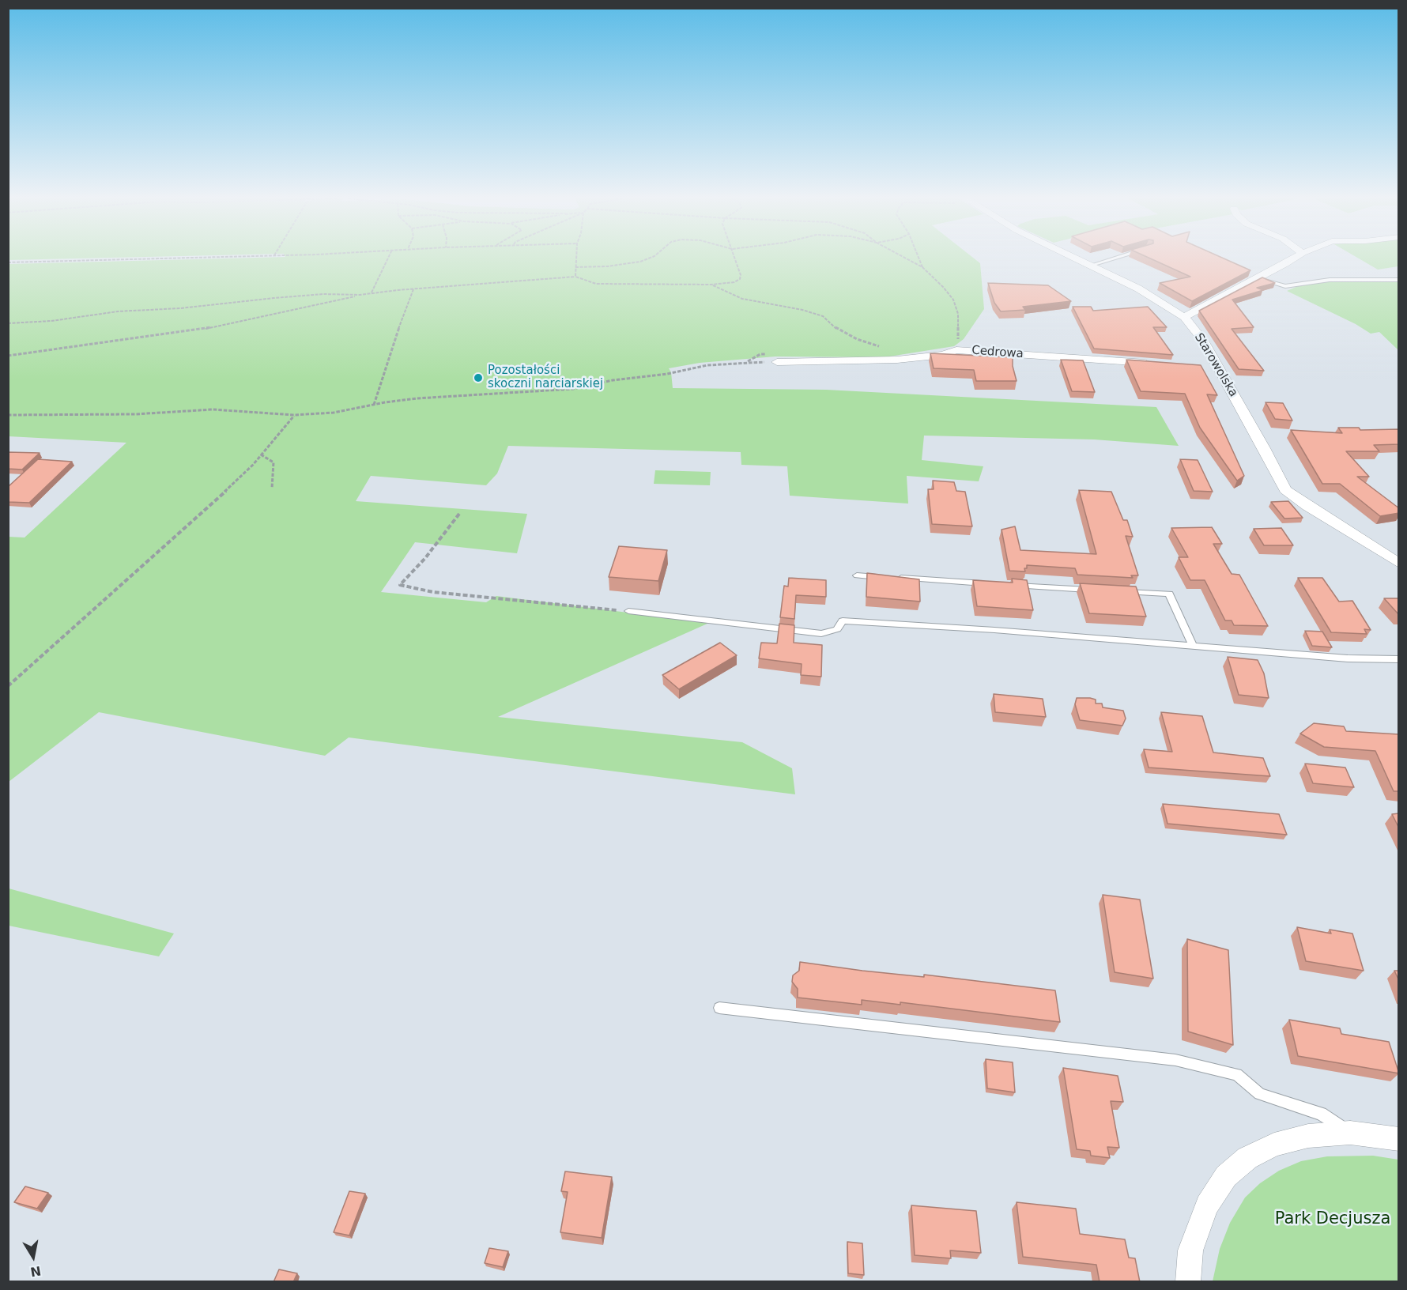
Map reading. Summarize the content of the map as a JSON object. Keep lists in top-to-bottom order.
{
  "streets": {
    "street": ["Cedrowa", "Starowolska"]
  },
  "parks": ["Park Decjusza"],
  "places": ["Pozostałości skoczni narciarskiej"],
  "north": "bottom"
}
